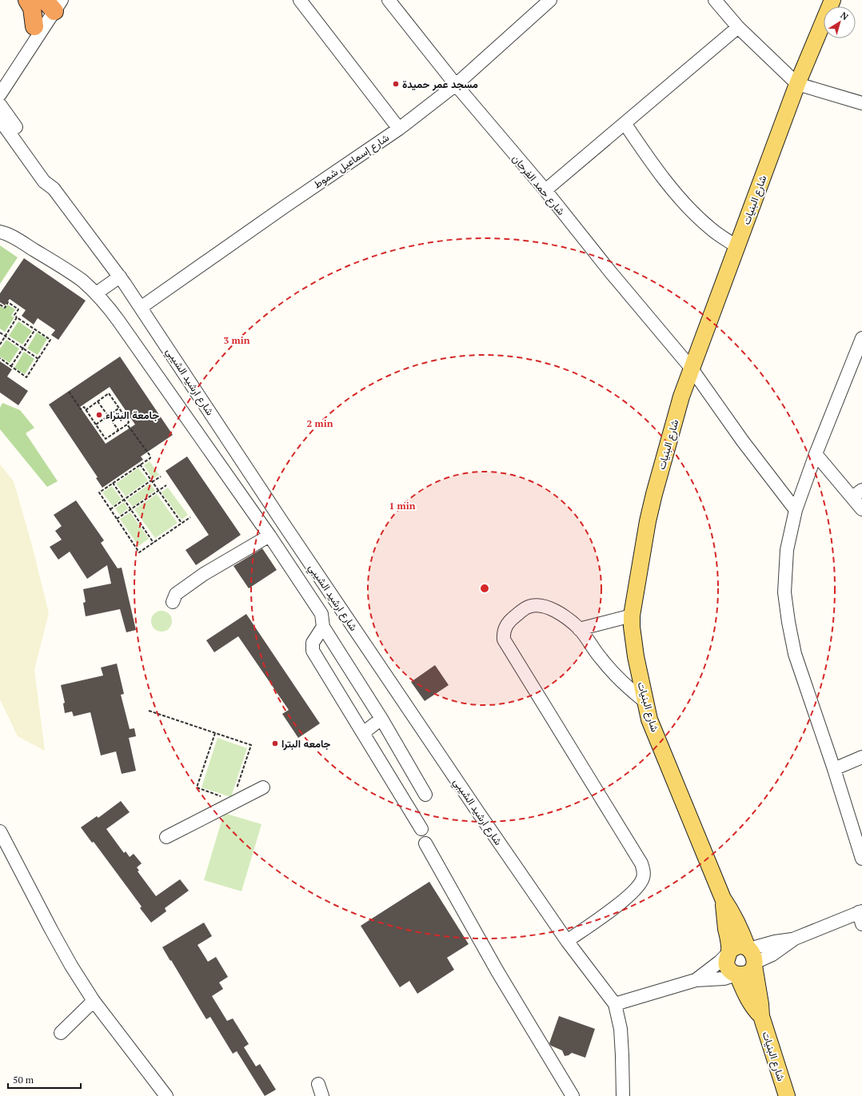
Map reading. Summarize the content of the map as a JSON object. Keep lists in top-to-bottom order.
{
  "streets": {
    "main road": ["شارع البنيات"],
    "street": ["شارع إسماعيل شموط", "شارع حمد الفرحان", "شارع ارشيد الشيبي"]
  },
  "crossings": [
    ["شارع إسماعيل شموط", "شارع حمد الفرحان"],
    ["شارع إسماعيل شموط", "شارع ارشيد الشيبي"],
    ["شارع حمد الفرحان", "شارع البنيات"]
  ],
  "places": ["مسجد عمر حميدة", "جامعة البتراء", "جامعه البترا"],
  "scale_bar": "50 m",
  "north": "top right",
  "rings": ["3 min", "2 min", "1 min"]
}
